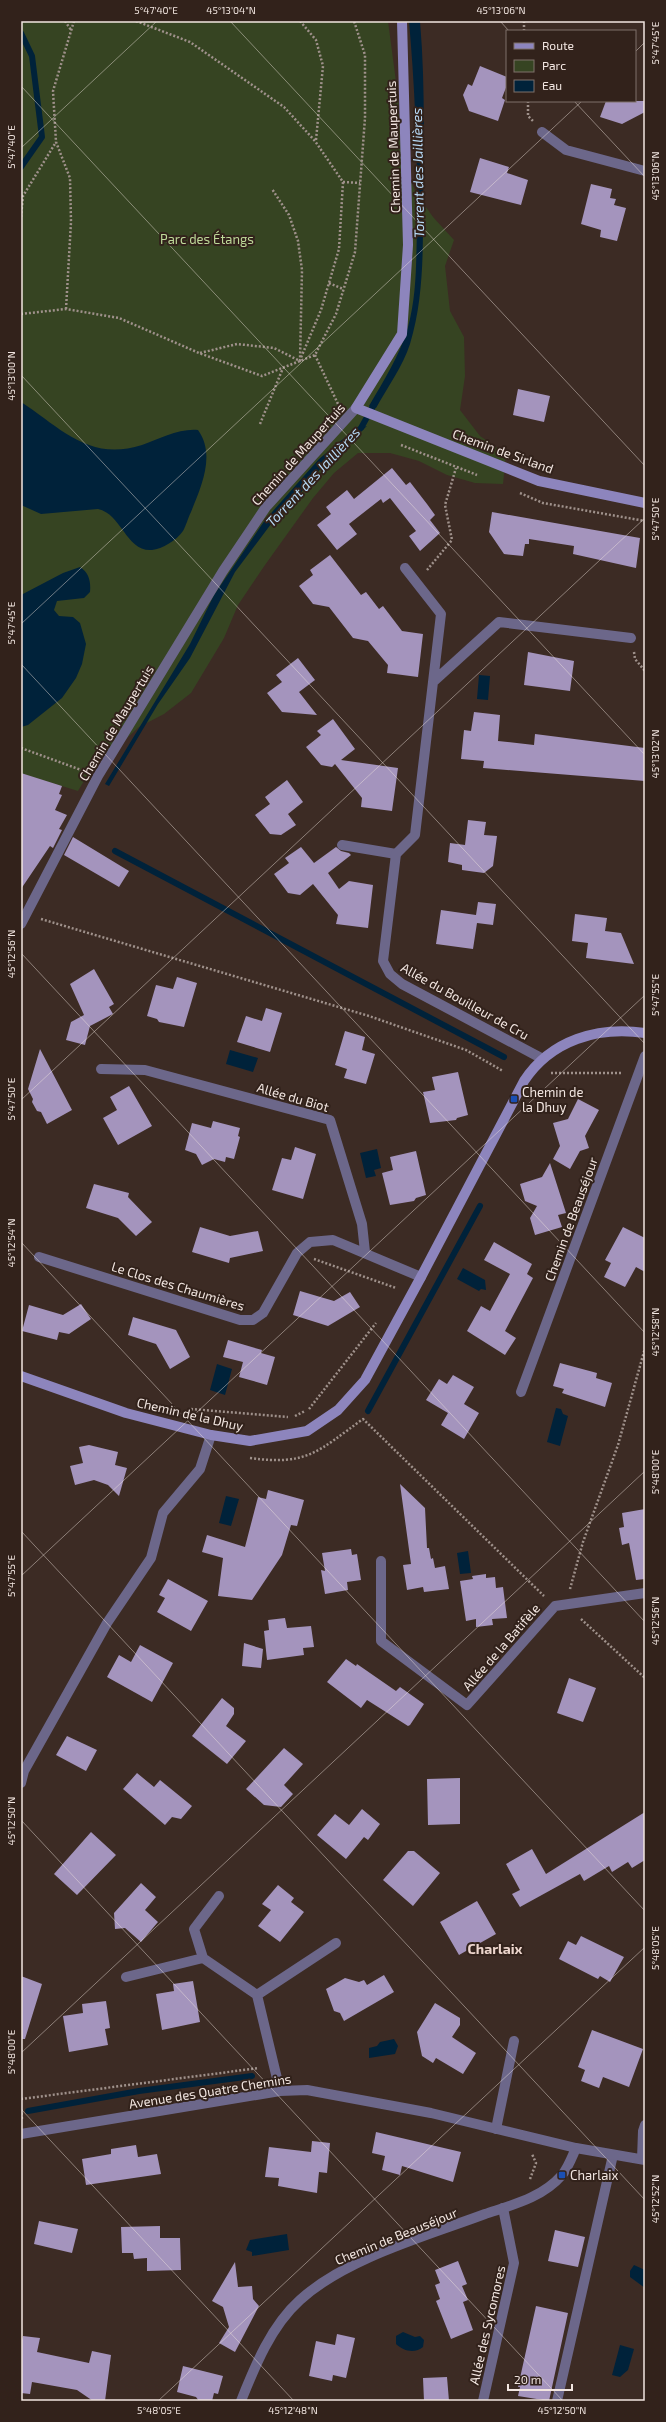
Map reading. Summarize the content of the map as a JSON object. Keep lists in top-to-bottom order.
{
  "streets": {
    "street": [
      "Chemin de Maupertuis",
      "Chemin de Sirland",
      "Allée du Bouilleur de Cru",
      "Allée du Biot",
      "Chemin de Beauséjour",
      "Le Clos des Chaumières",
      "Chemin de la Dhuy",
      "Allée de la Batifèle",
      "Avenue des Quatre Chemins",
      "Allée des Sycomores"
    ]
  },
  "crossings": [
    ["Chemin de Maupertuis", "Chemin de Sirland"],
    ["Allée du Bouilleur de Cru", "Chemin de la Dhuy"],
    ["Allée du Biot", "Le Clos des Chaumières"],
    ["Chemin de Beauséjour", "Avenue des Quatre Chemins"],
    ["Chemin de Beauséjour", "Allée des Sycomores"]
  ],
  "districts": ["Charlaix"],
  "water": ["Torrent des Jaillières"],
  "parks": ["Parc des Étangs"],
  "places": {
    "transit": ["Chemin de la Dhuy", "Charlaix"]
  },
  "legend": ["Route", "Parc", "Eau"],
  "scale_bar": "20 m",
  "coordinates": [
    "5°47'40\"E",
    "45°13'04\"N",
    "45°13'06\"N",
    "5°47'45\"E",
    "45°13'00\"N",
    "5°47'50\"E",
    "45°13'02\"N",
    "45°12'56\"N",
    "5°47'55\"E",
    "45°12'54\"N",
    "45°12'58\"N",
    "5°48'00\"E",
    "45°12'50\"N",
    "5°48'05\"E",
    "45°12'52\"N",
    "45°12'48\"N"
  ]
}
